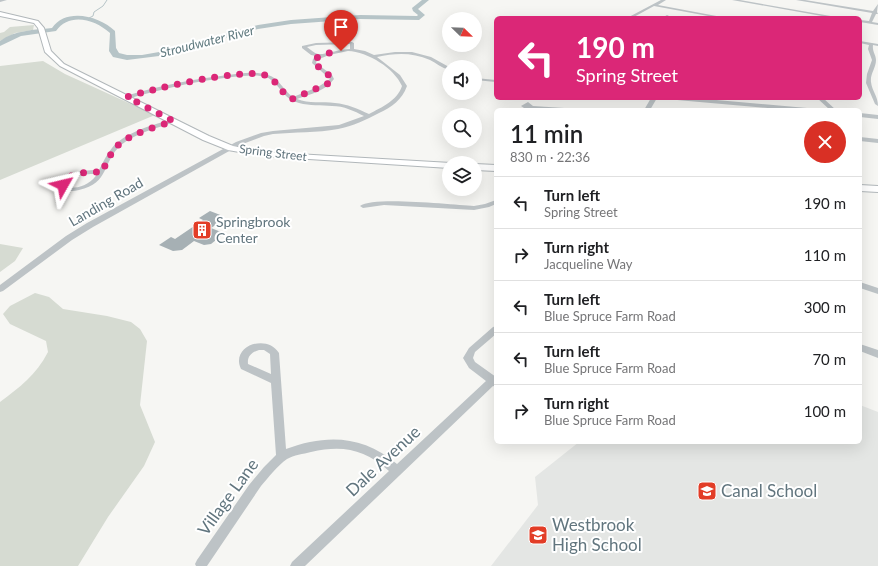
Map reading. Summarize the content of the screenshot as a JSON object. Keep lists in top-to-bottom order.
{
  "streets": {
    "main road": ["Spring Street"],
    "street": ["Landing Road", "Dale Avenue", "Village Lane"]
  },
  "crossings": [
    ["Spring Street", "Landing Road"],
    ["Dale Avenue", "Village Lane"]
  ],
  "water": ["Stroudwater River"],
  "places": {
    "building": ["Springbrook Center"],
    "school or university": ["Canal School", "Westbrook High School"]
  },
  "north": "bottom right",
  "page": {
    "turn": ["190 m", "Spring Street"],
    "heading": ["11 min", "830 m · 22:36"],
    "list": [
      {
        "name": "Turn left",
        "note": "Spring Street",
        "value": "190 m"
      },
      {
        "name": "Turn right",
        "note": "Jacqueline Way",
        "value": "110 m"
      },
      {
        "name": "Turn left",
        "note": "Blue Spruce Farm Road",
        "value": "300 m"
      },
      {
        "name": "Turn left",
        "note": "Blue Spruce Farm Road",
        "value": "70 m"
      },
      {
        "name": "Turn right",
        "note": "Blue Spruce Farm Road",
        "value": "100 m"
      }
    ]
  }
}
